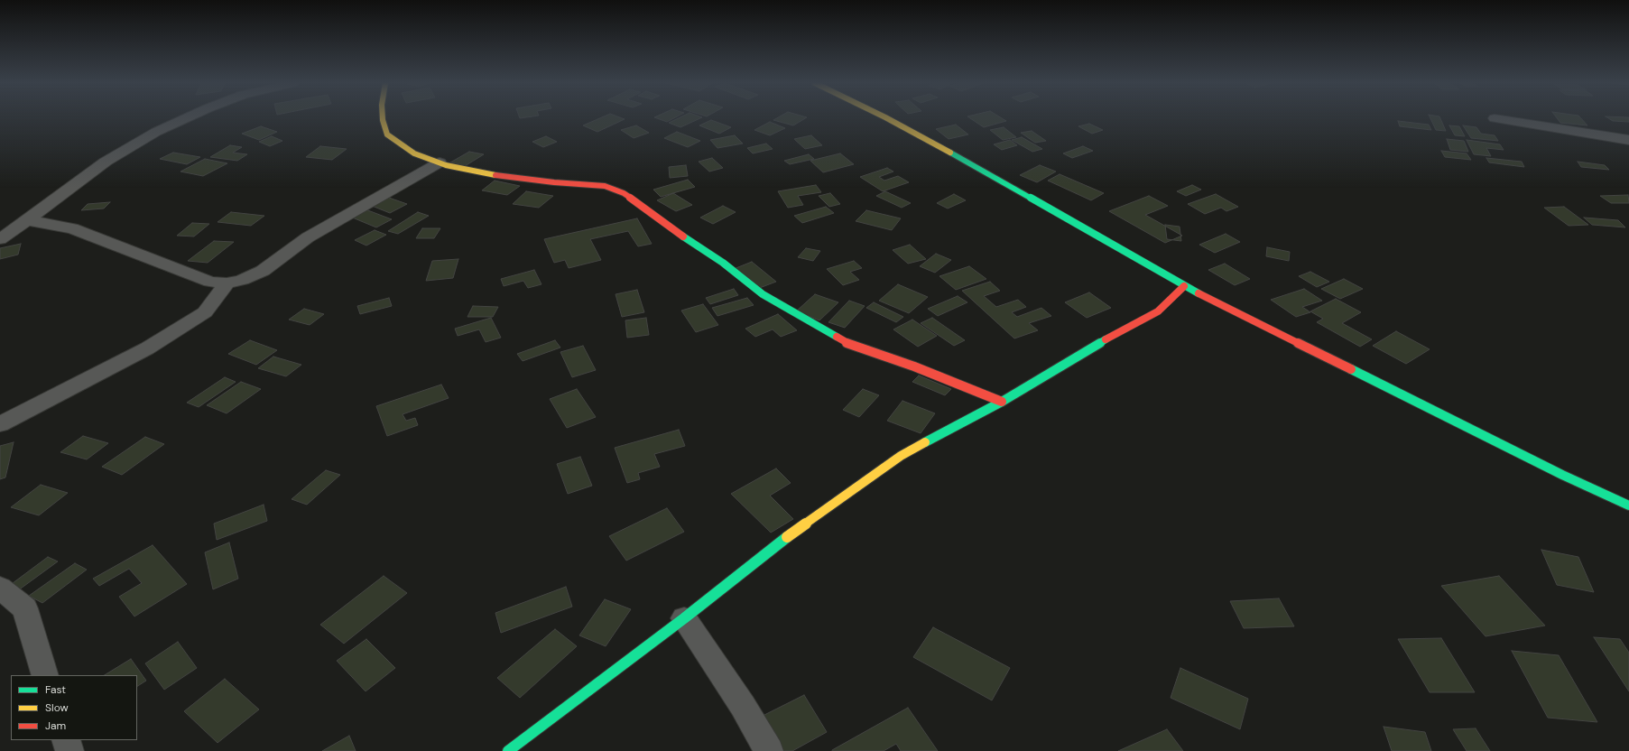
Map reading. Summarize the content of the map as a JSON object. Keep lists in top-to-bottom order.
{
  "legend": ["Fast", "Slow", "Jam"]
}
